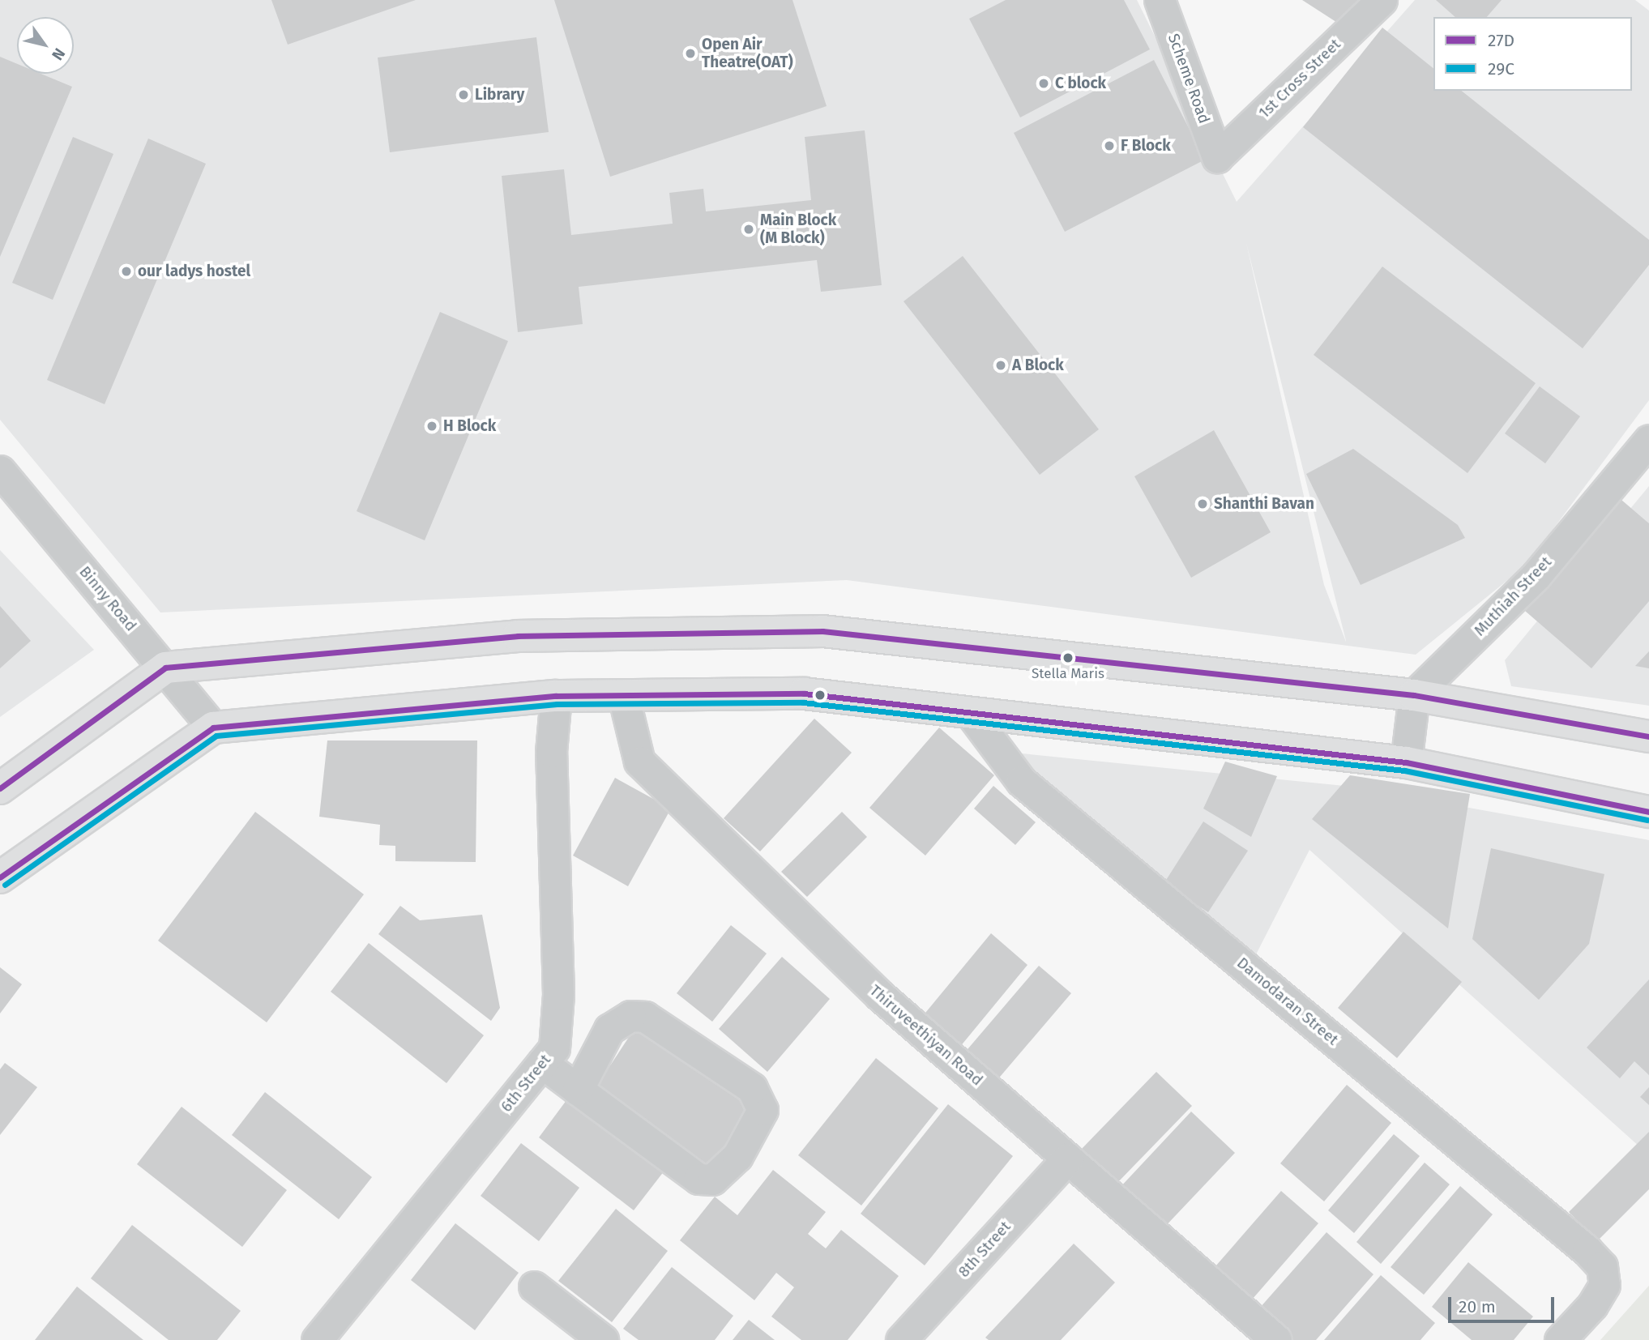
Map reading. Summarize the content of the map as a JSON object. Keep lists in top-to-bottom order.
{
  "streets": {
    "street": [
      "Scheme Road",
      "1st Cross Street",
      "Muthiah Street",
      "Binny Road",
      "Damodaran Street",
      "Thiruveethiyan Road",
      "6th Street",
      "8th Street"
    ]
  },
  "crossings": [
    ["Scheme Road", "1st Cross Street"],
    ["Thiruveethiyan Road", "8th Street"]
  ],
  "places": [
    "Open Air Theatre(OAT)",
    "C block",
    "Library",
    "F Block",
    "Main Block (M Block)",
    "our ladys hostel",
    "A Block",
    "H Block",
    "Shanthi Bavan",
    "Stella Maris"
  ],
  "lines": ["transit line 27D", "transit line 29C"],
  "legend": ["27D", "29C"],
  "scale_bar": "20 m",
  "north": "bottom right"
}
